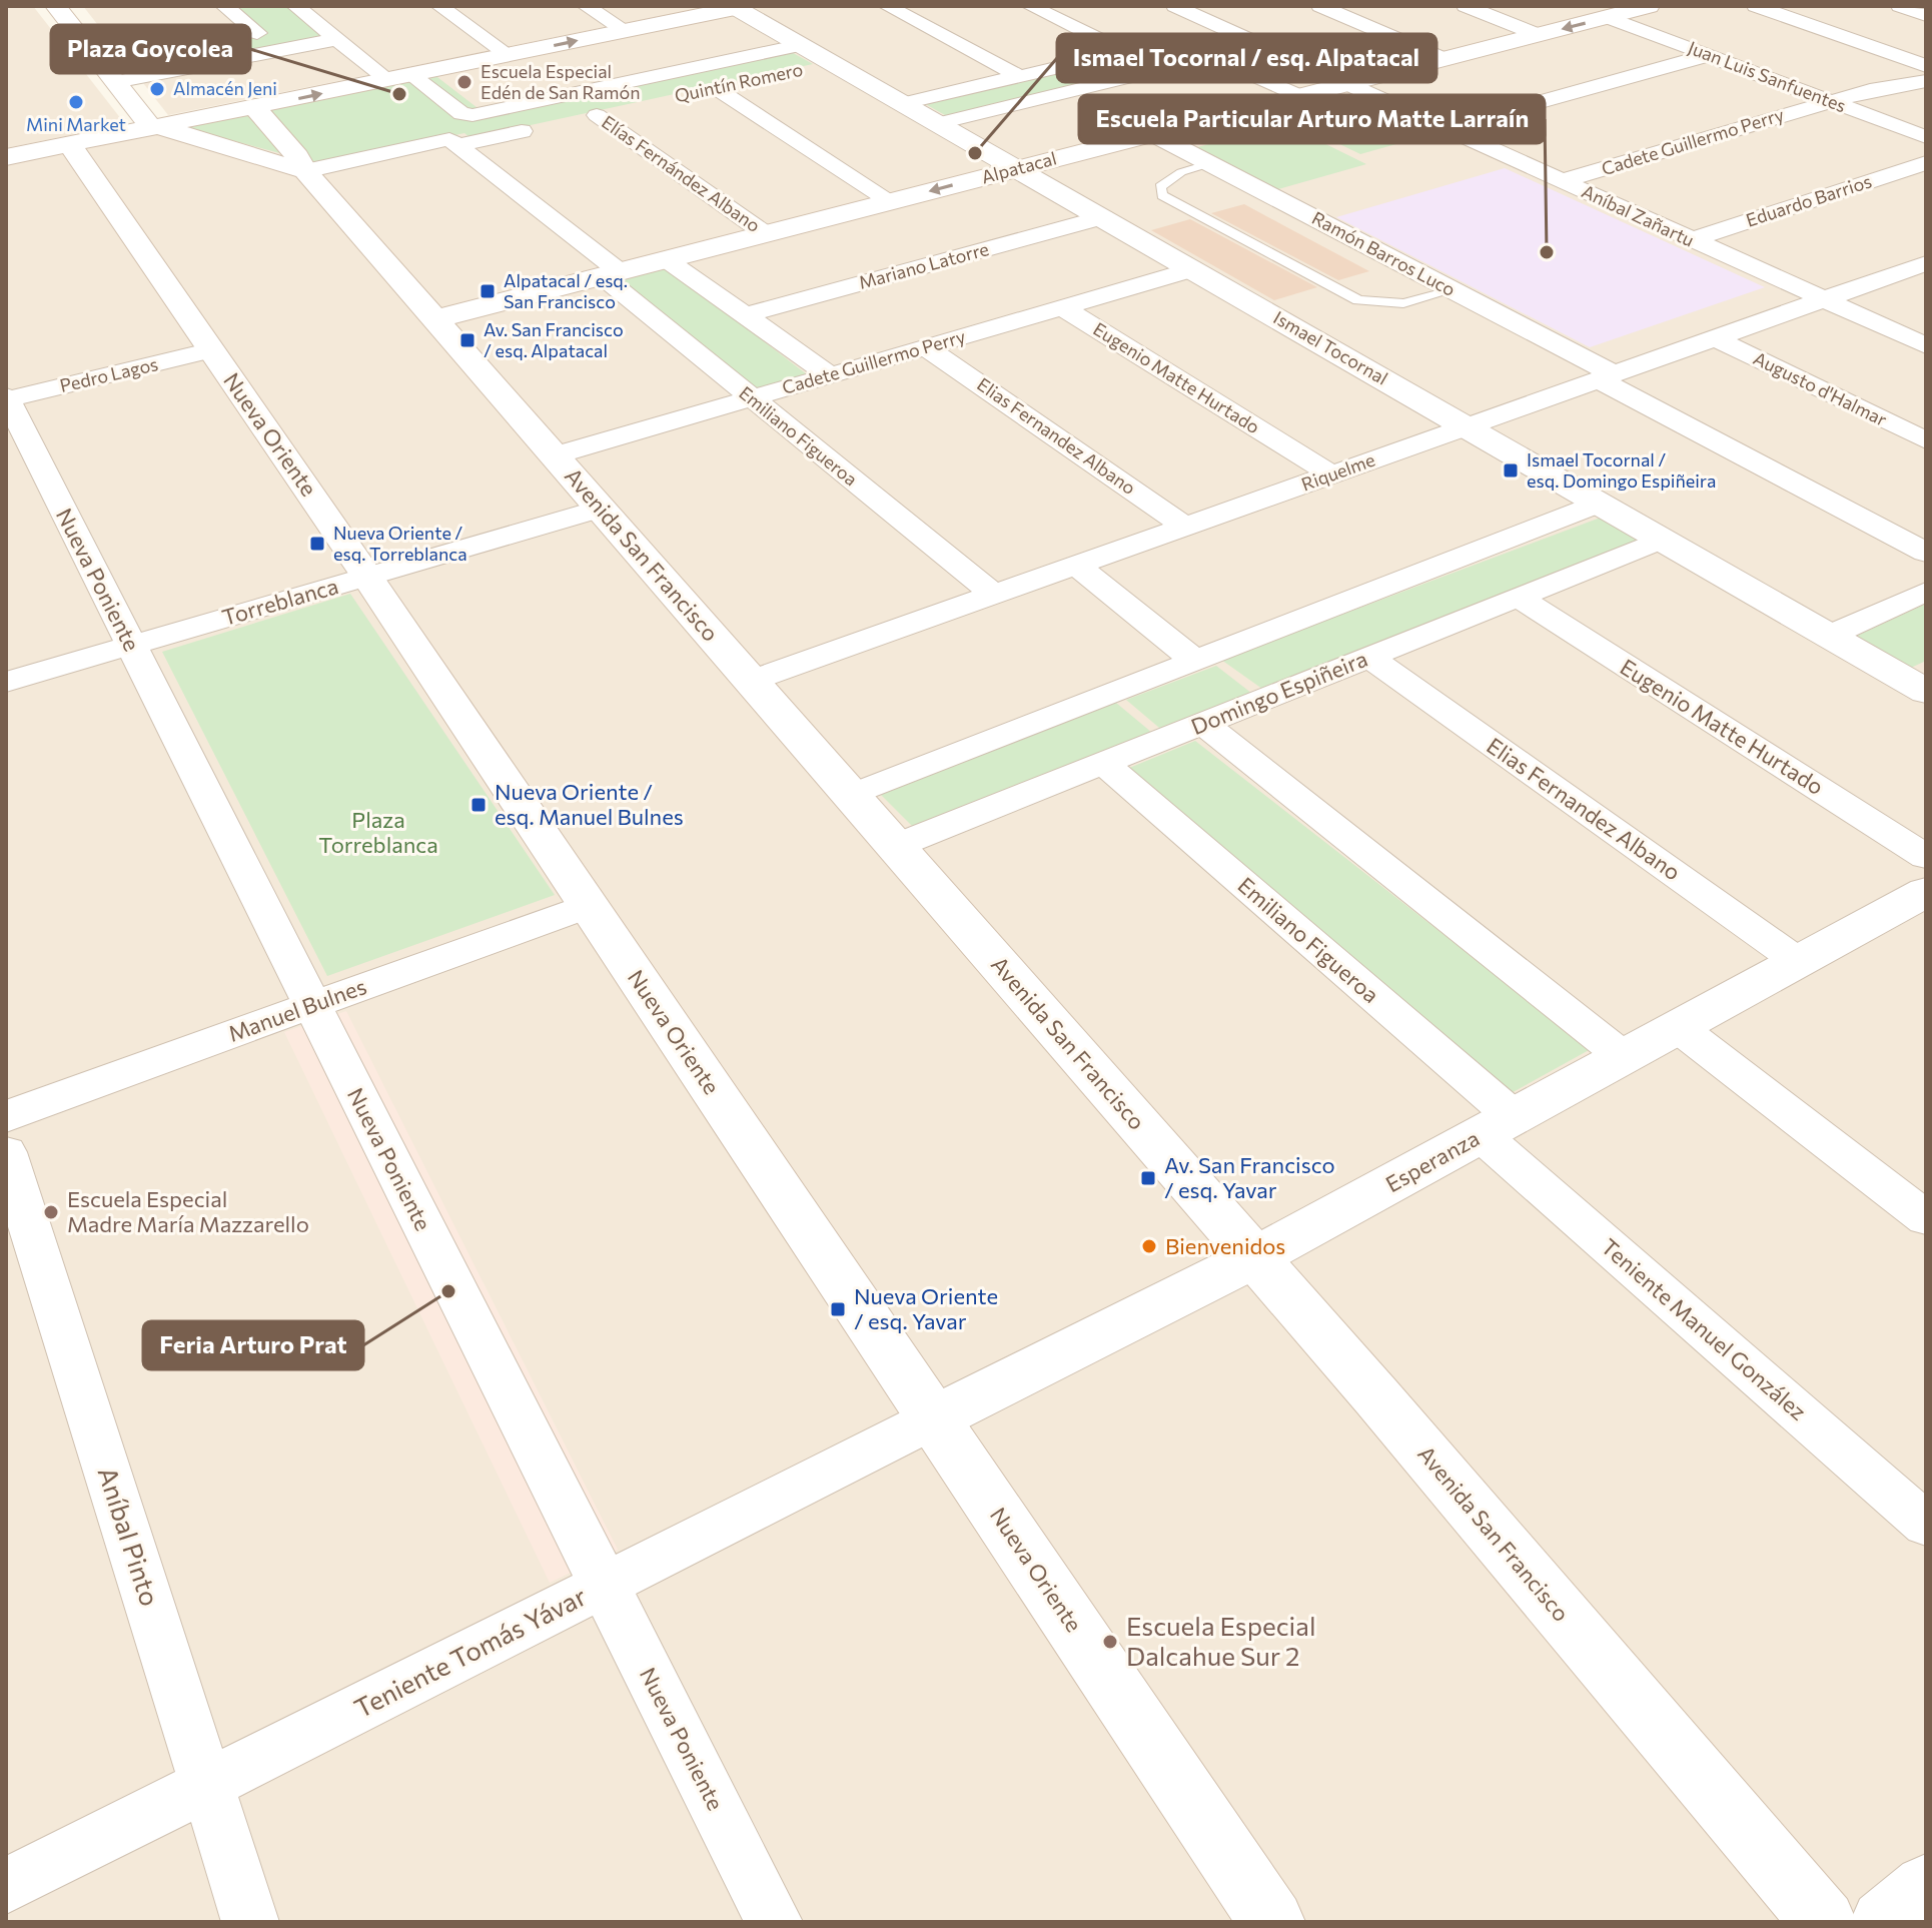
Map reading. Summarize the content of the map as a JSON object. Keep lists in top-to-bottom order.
{
  "streets": {
    "main road": [
      "Alpatacal",
      "Ismael Tocornal",
      "Nueva Oriente",
      "Avenida San Francisco",
      "Esperanza"
    ],
    "street": [
      "Juan Luis Sanfuentes",
      "Quintín Romero",
      "Cadete Guillermo Perry",
      "Elías Fernández Albano",
      "Eduardo Barrios",
      "Aníbal Zañartu",
      "Ramón Barros Luco",
      "Mariano Latorre",
      "Pedro Lagos",
      "Eugenio Matte Hurtado",
      "Augusto d'Halmar",
      "Emiliano Figueroa",
      "Elias Fernandez Albano",
      "Riquelme",
      "Nueva Poniente",
      "Torreblanca",
      "Domingo Espiñeira",
      "Manuel Bulnes",
      "Teniente Manuel González",
      "Aníbal Pinto",
      "Teniente Tomás Yávar"
    ]
  },
  "crossings": [
    ["Juan Luis Sanfuentes", "Cadete Guillermo Perry"],
    ["Juan Luis Sanfuentes", "Alpatacal"],
    ["Quintín Romero", "Alpatacal"],
    ["Quintín Romero", "Ismael Tocornal"],
    ["Cadete Guillermo Perry", "Aníbal Zañartu"],
    ["Cadete Guillermo Perry", "Ismael Tocornal"],
    ["Cadete Guillermo Perry", "Eugenio Matte Hurtado"],
    ["Cadete Guillermo Perry", "Emiliano Figueroa"],
    ["Cadete Guillermo Perry", "Elias Fernandez Albano"],
    ["Cadete Guillermo Perry", "Avenida San Francisco"],
    ["Alpatacal", "Elías Fernández Albano"],
    ["Alpatacal", "Aníbal Zañartu"],
    ["Alpatacal", "Ramón Barros Luco"],
    ["Alpatacal", "Ismael Tocornal"],
    ["Alpatacal", "Emiliano Figueroa"],
    ["Alpatacal", "Avenida San Francisco"],
    ["Eduardo Barrios", "Aníbal Zañartu"],
    ["Aníbal Zañartu", "Riquelme"],
    ["Ramón Barros Luco", "Riquelme"],
    ["Mariano Latorre", "Ismael Tocornal"],
    ["Ismael Tocornal", "Riquelme"],
    ["Ismael Tocornal", "Domingo Espiñeira"],
    ["Pedro Lagos", "Nueva Oriente"],
    ["Pedro Lagos", "Nueva Poniente"],
    ["Eugenio Matte Hurtado", "Riquelme"],
    ["Eugenio Matte Hurtado", "Domingo Espiñeira"],
    ["Augusto d'Halmar", "Riquelme"],
    ["Nueva Oriente", "Torreblanca"],
    ["Nueva Oriente", "Manuel Bulnes"],
    ["Nueva Oriente", "Esperanza"],
    ["Nueva Oriente", "Teniente Tomás Yávar"],
    ["Emiliano Figueroa", "Riquelme"],
    ["Emiliano Figueroa", "Domingo Espiñeira"],
    ["Emiliano Figueroa", "Esperanza"],
    ["Emiliano Figueroa", "Teniente Manuel González"],
    ["Elias Fernandez Albano", "Riquelme"],
    ["Elias Fernandez Albano", "Domingo Espiñeira"],
    ["Elias Fernandez Albano", "Esperanza"],
    ["Riquelme", "Avenida San Francisco"],
    ["Avenida San Francisco", "Torreblanca"],
    ["Avenida San Francisco", "Domingo Espiñeira"],
    ["Avenida San Francisco", "Esperanza"],
    ["Nueva Poniente", "Torreblanca"],
    ["Nueva Poniente", "Manuel Bulnes"],
    ["Nueva Poniente", "Teniente Tomás Yávar"],
    ["Esperanza", "Teniente Manuel González"],
    ["Esperanza", "Teniente Tomás Yávar"],
    ["Aníbal Pinto", "Teniente Tomás Yávar"]
  ],
  "parks": ["Plaza Torreblanca"],
  "places": {
    "other": [
      "Escuela Especial Edén de San Ramón",
      "Almacén Jeni",
      "Plaza Goycolea",
      "Mini Market",
      "Ismael Tocornal / esq. Alpatacal",
      "Escuela Particular Arturo Matte Larraín",
      "Escuela Especial Madre María Mazzarello",
      "Bienvenidos",
      "Feria Arturo Prat",
      "Escuela Especial Dalcahue Sur 2"
    ],
    "transit": [
      "Alpatacal / esq. San Francisco",
      "Av. San Francisco / esq. Alpatacal",
      "Ismael Tocornal / esq. Domingo Espiñeira",
      "Nueva Oriente / esq. Torreblanca",
      "Nueva Oriente / esq. Manuel Bulnes",
      "Av. San Francisco / esq. Yavar",
      "Nueva Oriente / esq. Yavar"
    ]
  }
}
